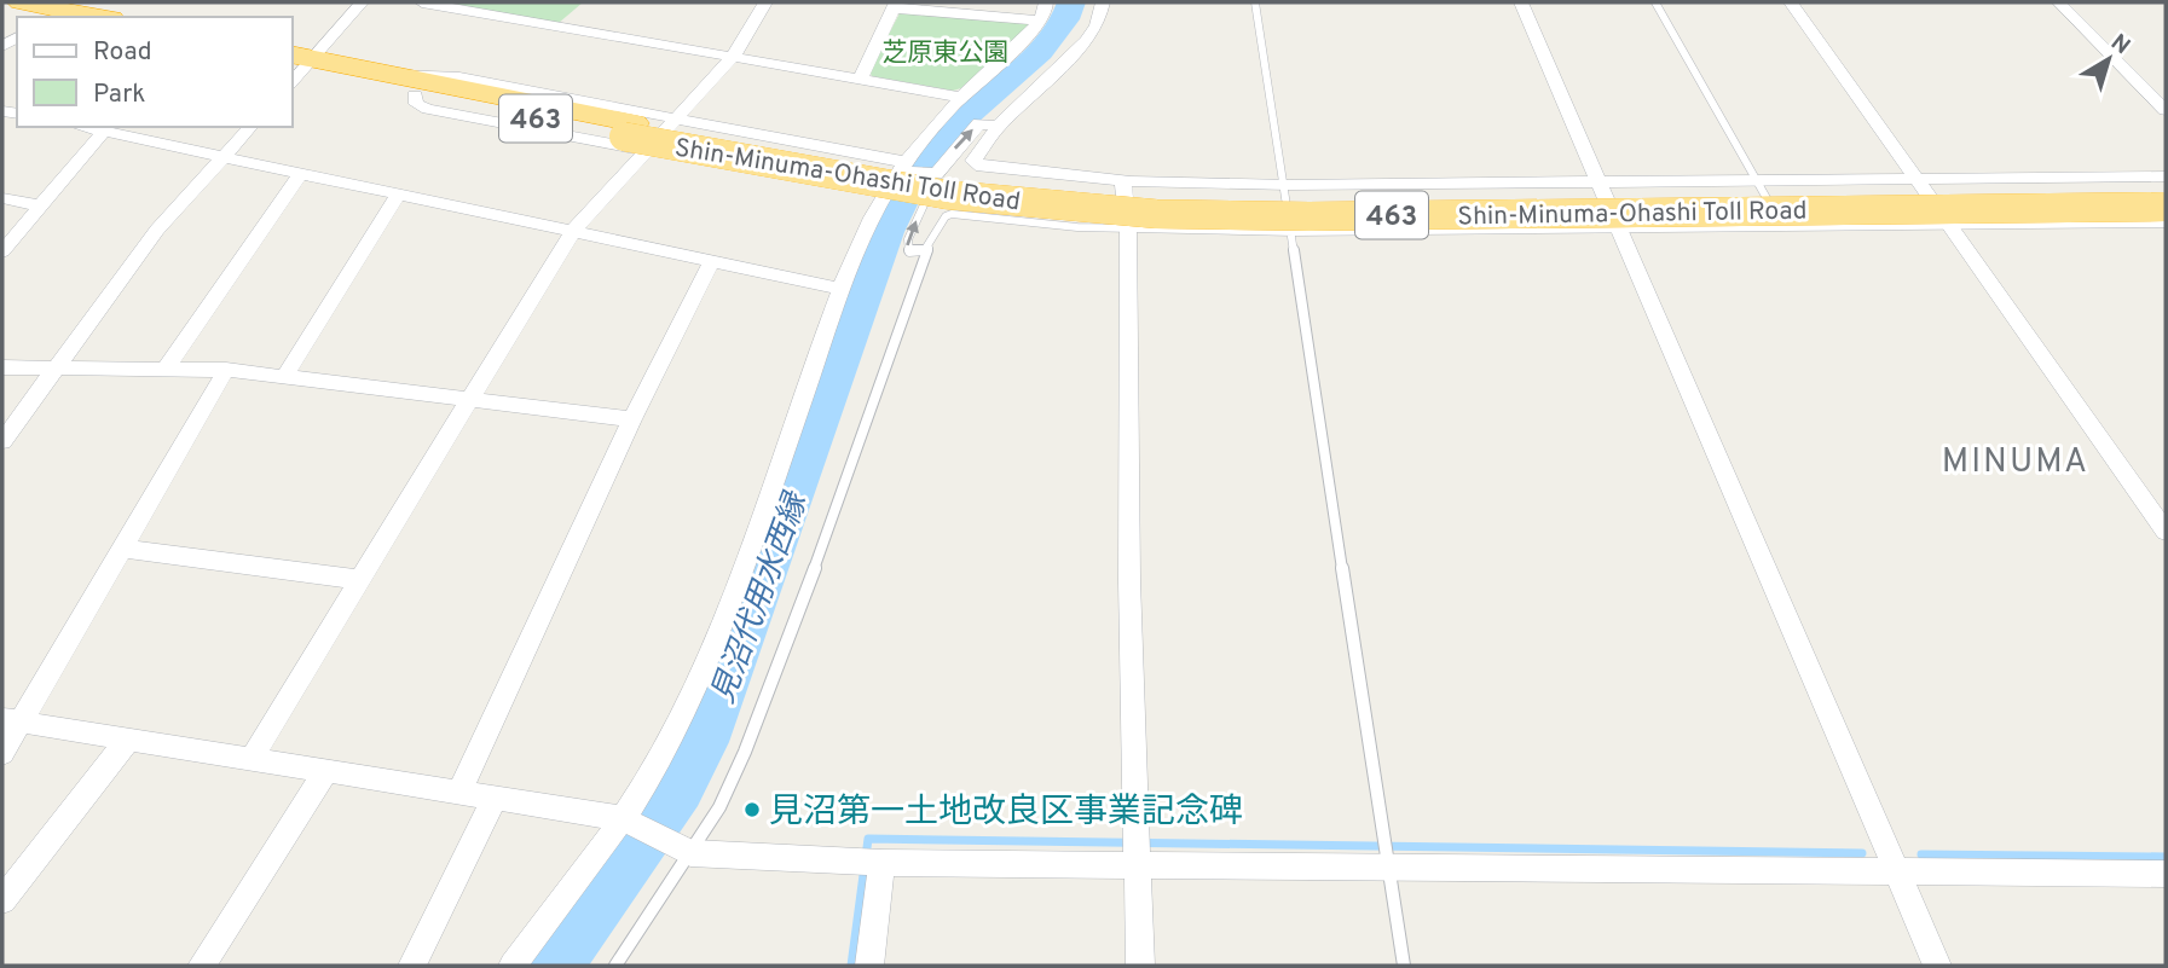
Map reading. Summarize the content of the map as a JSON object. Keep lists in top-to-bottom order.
{
  "streets": {
    "highway": ["463", "Shin-Minuma-Ohashi Toll Road"]
  },
  "crossings": [
    ["463", "Shin-Minuma-Ohashi Toll Road"]
  ],
  "districts": ["MINUMA"],
  "water": ["見沼代用水西縁"],
  "parks": ["芝原東公園"],
  "places": ["見沼第一土地改良区事業記念碑"],
  "legend": ["Road", "Park"],
  "north": "top right"
}
